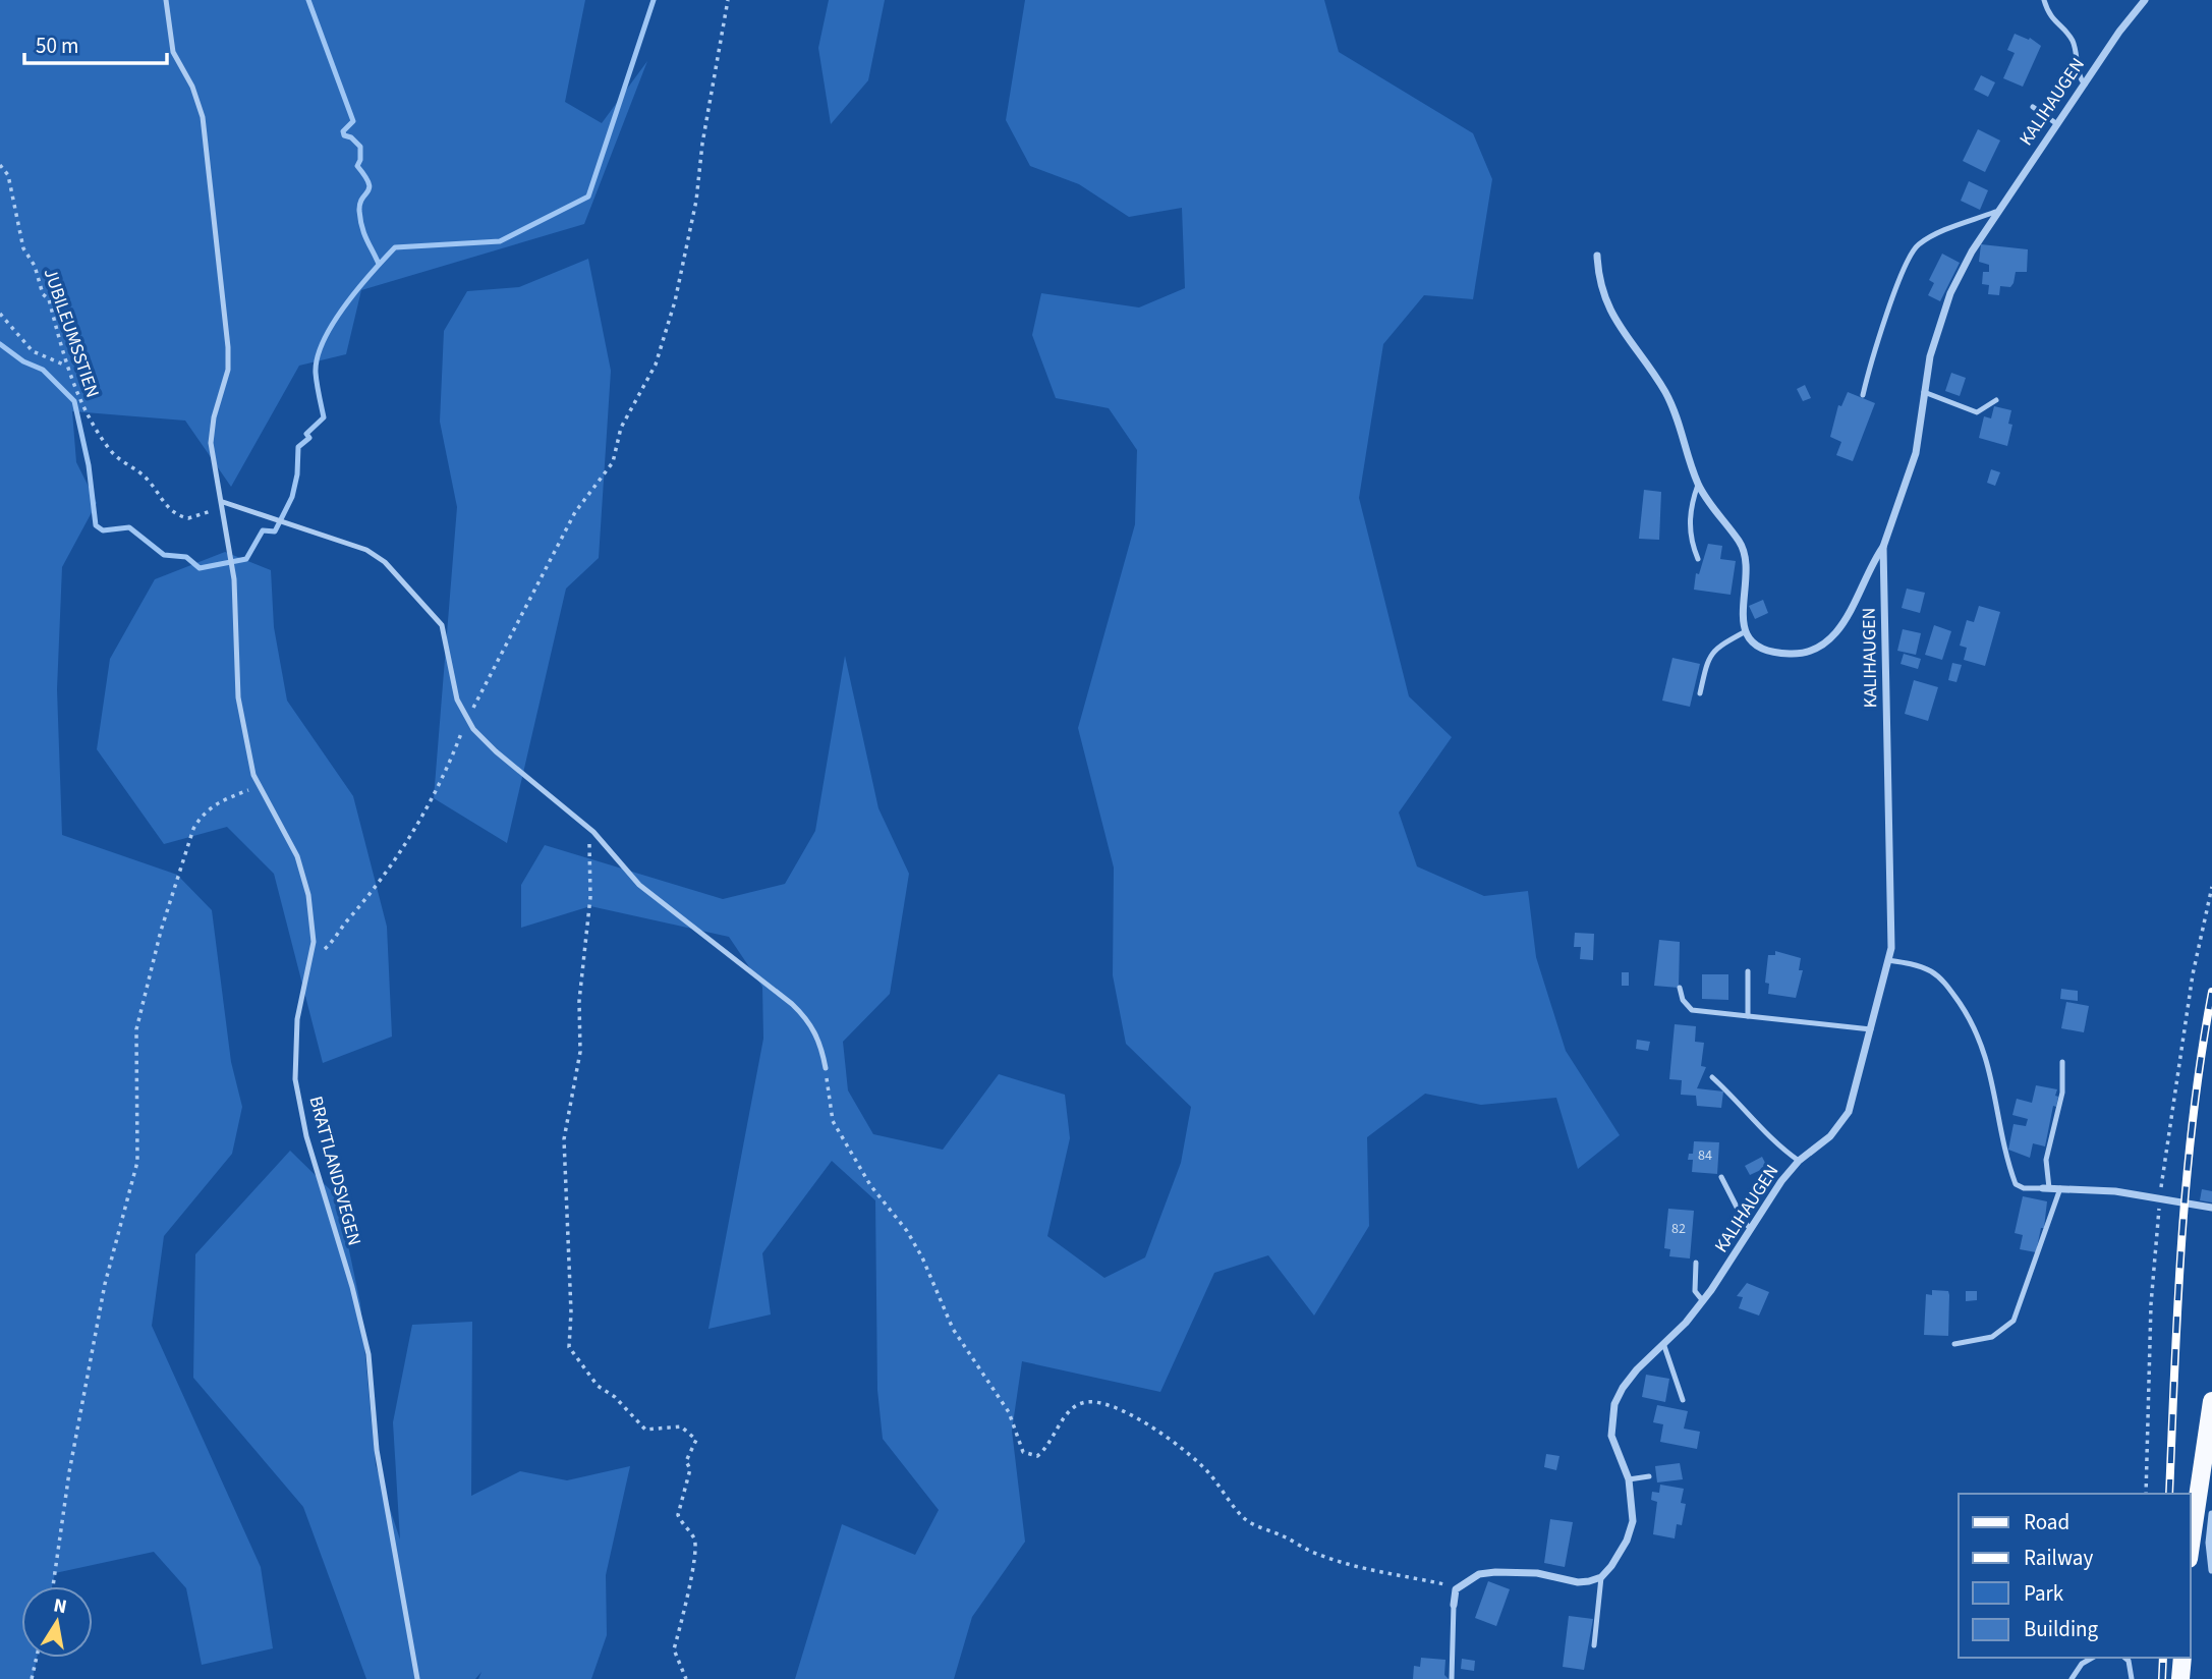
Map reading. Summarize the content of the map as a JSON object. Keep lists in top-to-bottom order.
{
  "streets": {
    "street": ["KALIHAUGEN"],
    "lane": ["BRATTLANDSVEGEN"],
    "path": ["JUBILEUMSSTIEN"]
  },
  "crossings": [
    ["JUBILEUMSSTIEN", "BRATTLANDSVEGEN"]
  ],
  "house_numbers": ["84", "82"],
  "legend": [
    "Road",
    "Railway",
    "Park",
    "Building"
  ],
  "scale_bar": "50 m",
  "north": "top"
}
